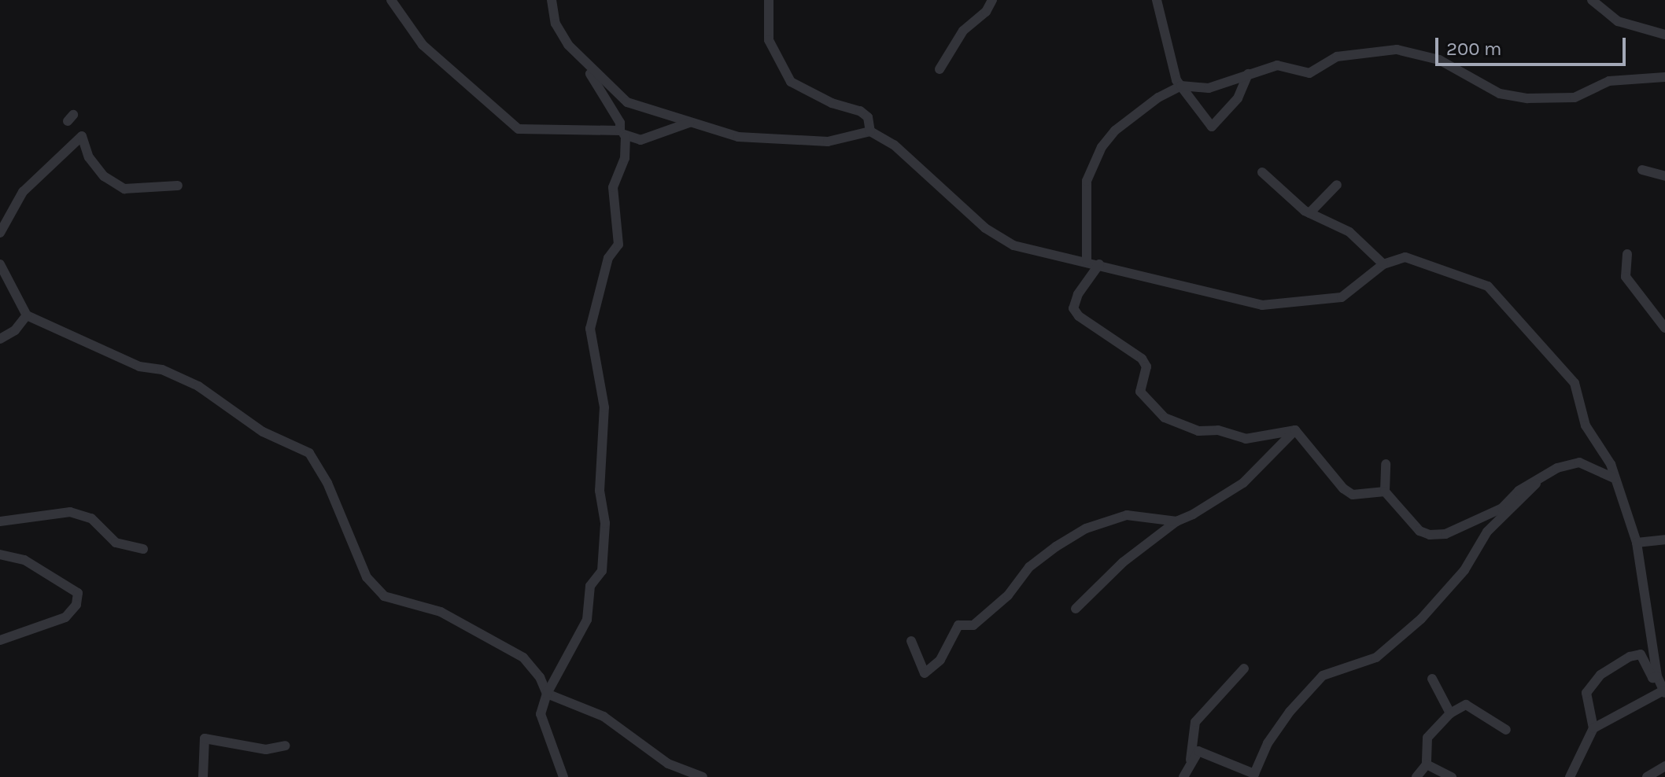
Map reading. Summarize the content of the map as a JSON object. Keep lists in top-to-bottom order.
{
  "scale_bar": "200 m"
}
